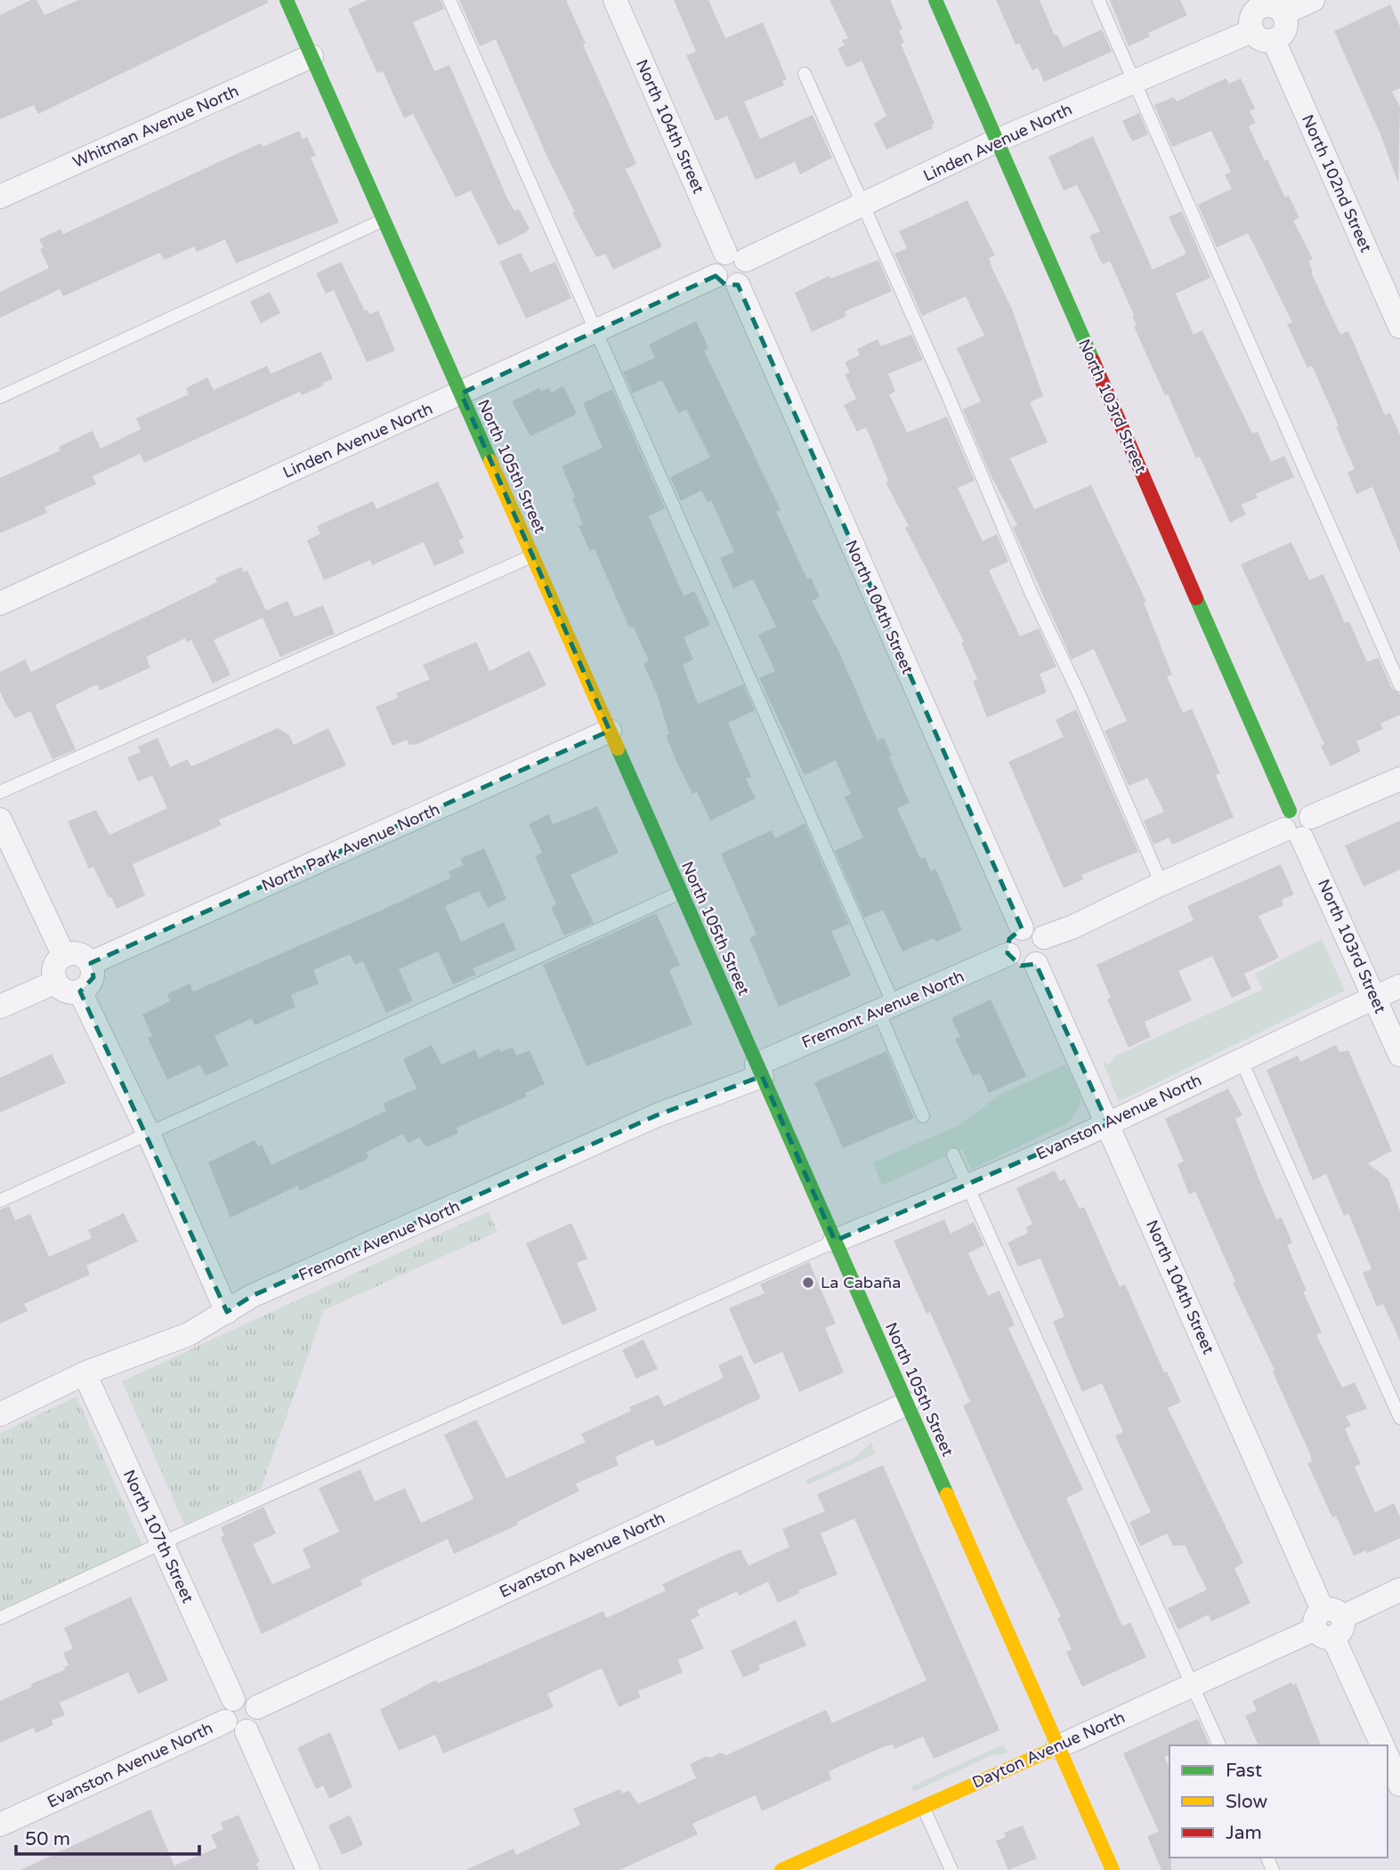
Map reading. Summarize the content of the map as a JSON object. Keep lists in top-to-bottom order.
{
  "streets": {
    "main road": ["North 103rd Street", "North 105th Street", "Dayton Avenue North"],
    "street": [
      "Whitman Avenue North",
      "North 104th Street",
      "Linden Avenue North",
      "North 102nd Street",
      "North Park Avenue North",
      "Fremont Avenue North",
      "Evanston Avenue North",
      "North 107th Street"
    ]
  },
  "crossings": [
    ["Whitman Avenue North", "North 105th Street"],
    ["North 104th Street", "Linden Avenue North"],
    ["North 104th Street", "Fremont Avenue North"],
    ["North 104th Street", "Evanston Avenue North"],
    ["North 104th Street", "Dayton Avenue North"],
    ["Linden Avenue North", "North 102nd Street"],
    ["Linden Avenue North", "North 103rd Street"],
    ["Linden Avenue North", "North 105th Street"],
    ["North 103rd Street", "Evanston Avenue North"],
    ["North 105th Street", "North Park Avenue North"],
    ["North 105th Street", "Fremont Avenue North"],
    ["North 105th Street", "Evanston Avenue North"],
    ["North 105th Street", "Dayton Avenue North"],
    ["Fremont Avenue North", "North 107th Street"],
    ["Evanston Avenue North", "North 107th Street"]
  ],
  "places": ["La Cabaña"],
  "legend": ["Fast", "Slow", "Jam"],
  "scale_bar": "50 m"
}
